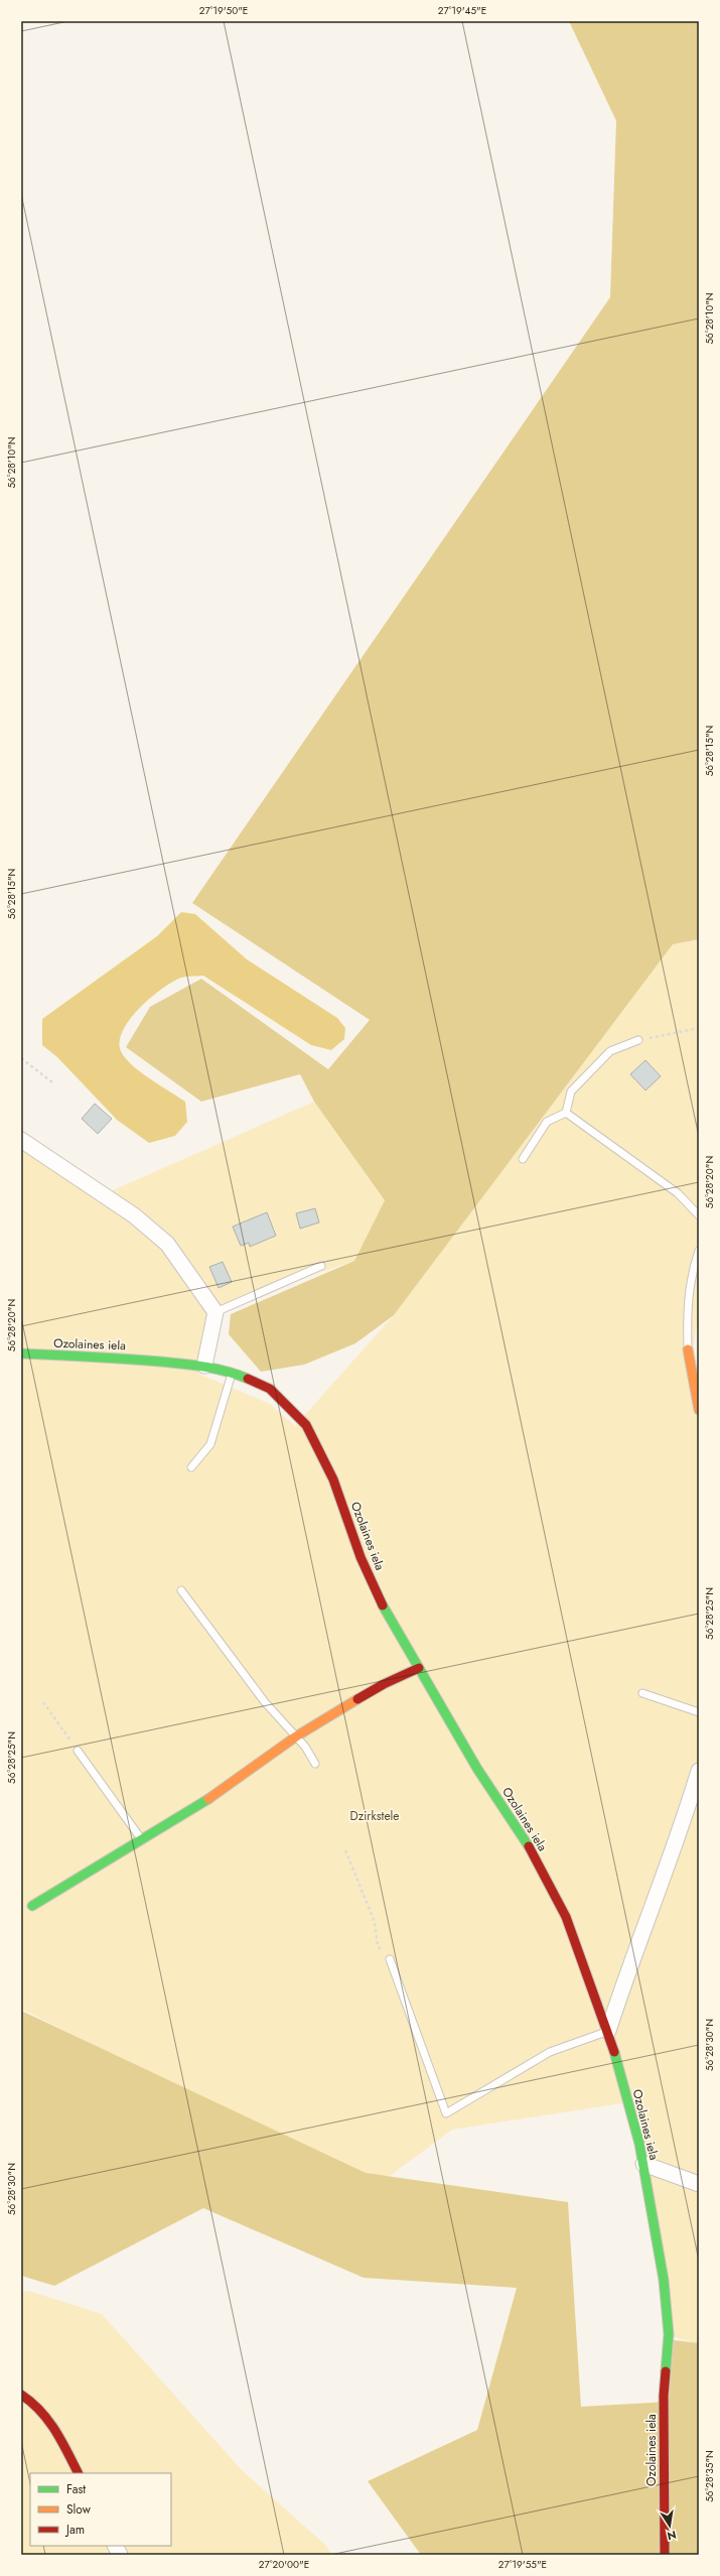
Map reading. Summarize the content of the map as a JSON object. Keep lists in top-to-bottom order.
{
  "streets": {
    "street": ["Ozolaines iela"]
  },
  "parks": ["Dzirkstele"],
  "legend": ["Fast", "Slow", "Jam"],
  "north": "bottom",
  "coordinates": [
    "27°19'50\"E",
    "27°19'45\"E",
    "56°28'10\"N",
    "56°28'15\"N",
    "56°28'20\"N",
    "56°28'25\"N",
    "56°28'30\"N",
    "56°28'35\"N",
    "27°20'00\"E",
    "27°19'55\"E"
  ]
}
